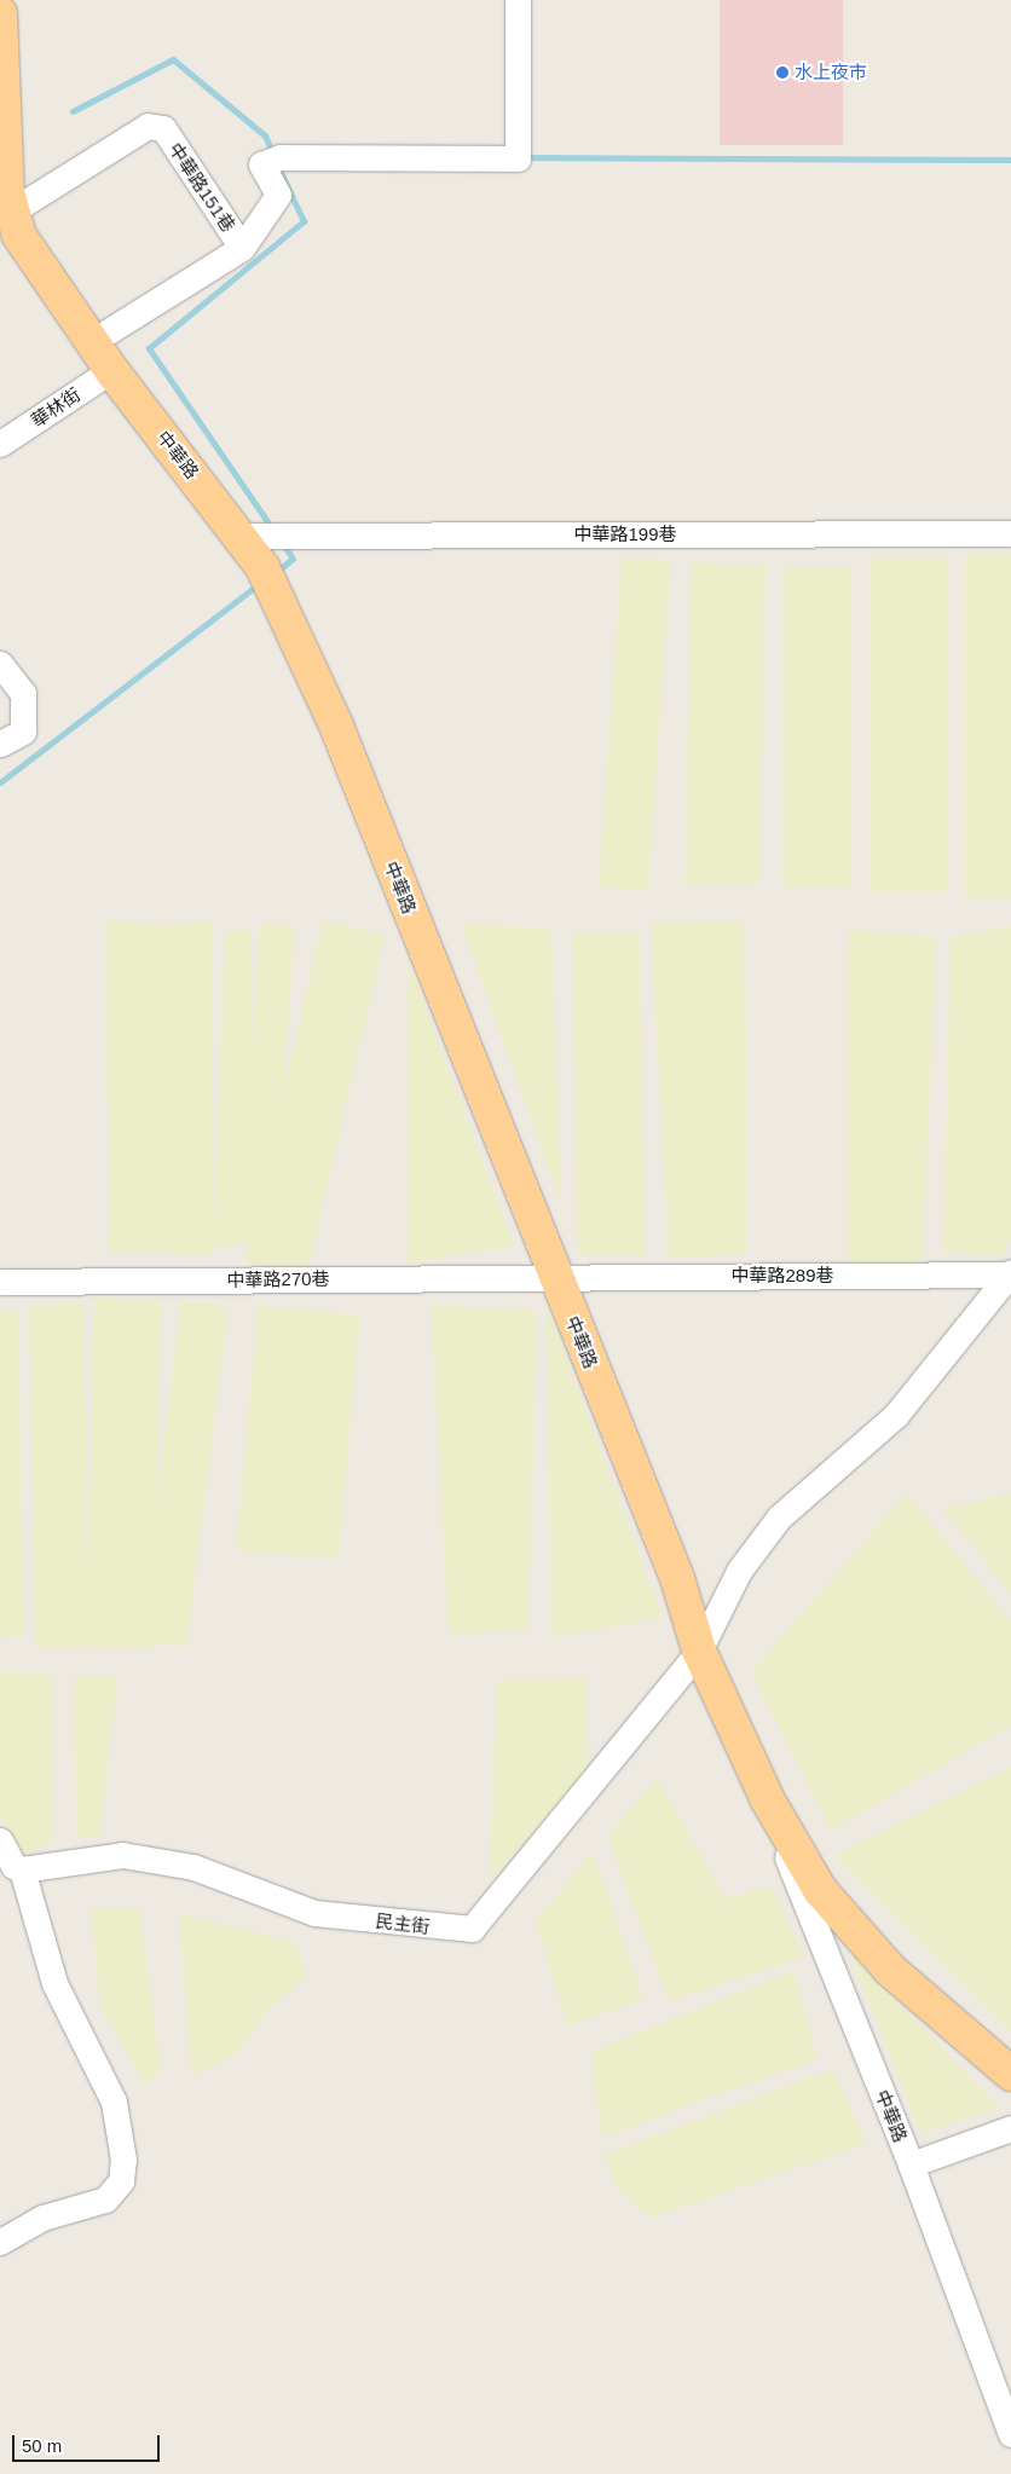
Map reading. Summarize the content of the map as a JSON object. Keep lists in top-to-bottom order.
{
  "streets": {
    "main road": ["中華路"],
    "street": [
      "中華路151巷",
      "華林街",
      "中華路199巷",
      "中華路289巷",
      "中華路270巷",
      "民主街"
    ]
  },
  "crossings": [
    ["中華路151巷", "中華路"],
    ["華林街", "中華路"],
    ["中華路", "中華路199巷"],
    ["中華路", "中華路289巷"],
    ["中華路", "中華路270巷"],
    ["中華路", "民主街"],
    ["中華路289巷", "中華路270巷"]
  ],
  "places": ["水上夜市"],
  "scale_bar": "50 m"
}
